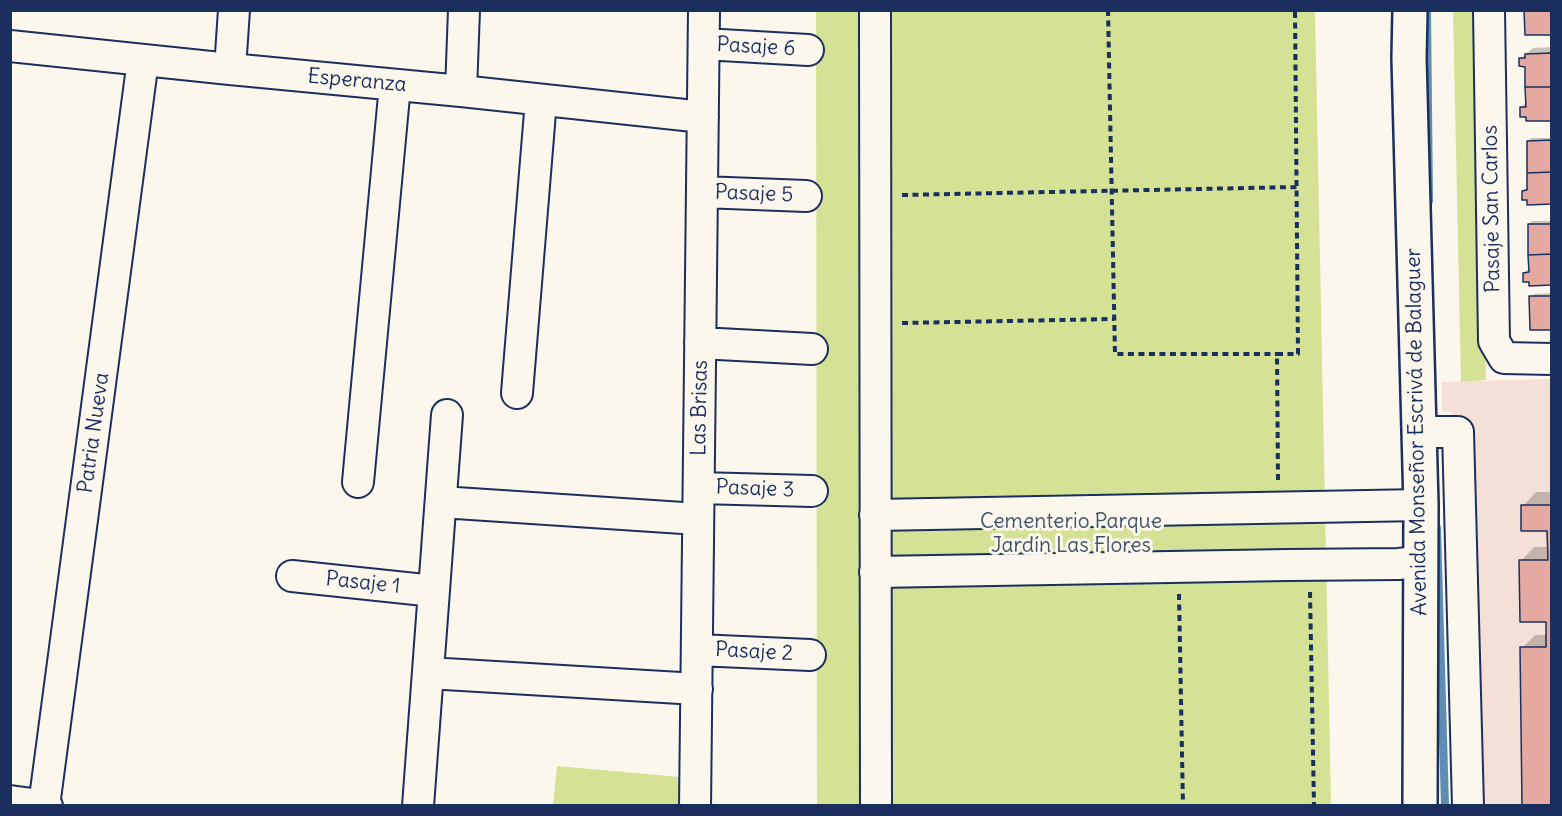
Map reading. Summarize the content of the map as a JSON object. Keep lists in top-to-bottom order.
{
  "streets": {
    "main road": ["Avenida Monseñor Escrivá de Balaguer"],
    "street": [
      "Pasaje 6",
      "Esperanza",
      "Pasaje 5",
      "Pasaje San Carlos",
      "Las Brisas",
      "Patria Nueva",
      "Pasaje 3",
      "Pasaje 1",
      "Pasaje 2"
    ]
  },
  "crossings": [
    ["Pasaje 6", "Las Brisas"],
    ["Esperanza", "Las Brisas"],
    ["Esperanza", "Patria Nueva"],
    ["Pasaje 5", "Las Brisas"],
    ["Las Brisas", "Pasaje 3"],
    ["Las Brisas", "Pasaje 2"]
  ],
  "parks": ["Cementerio Parque Jardín Las Flores"]
}
